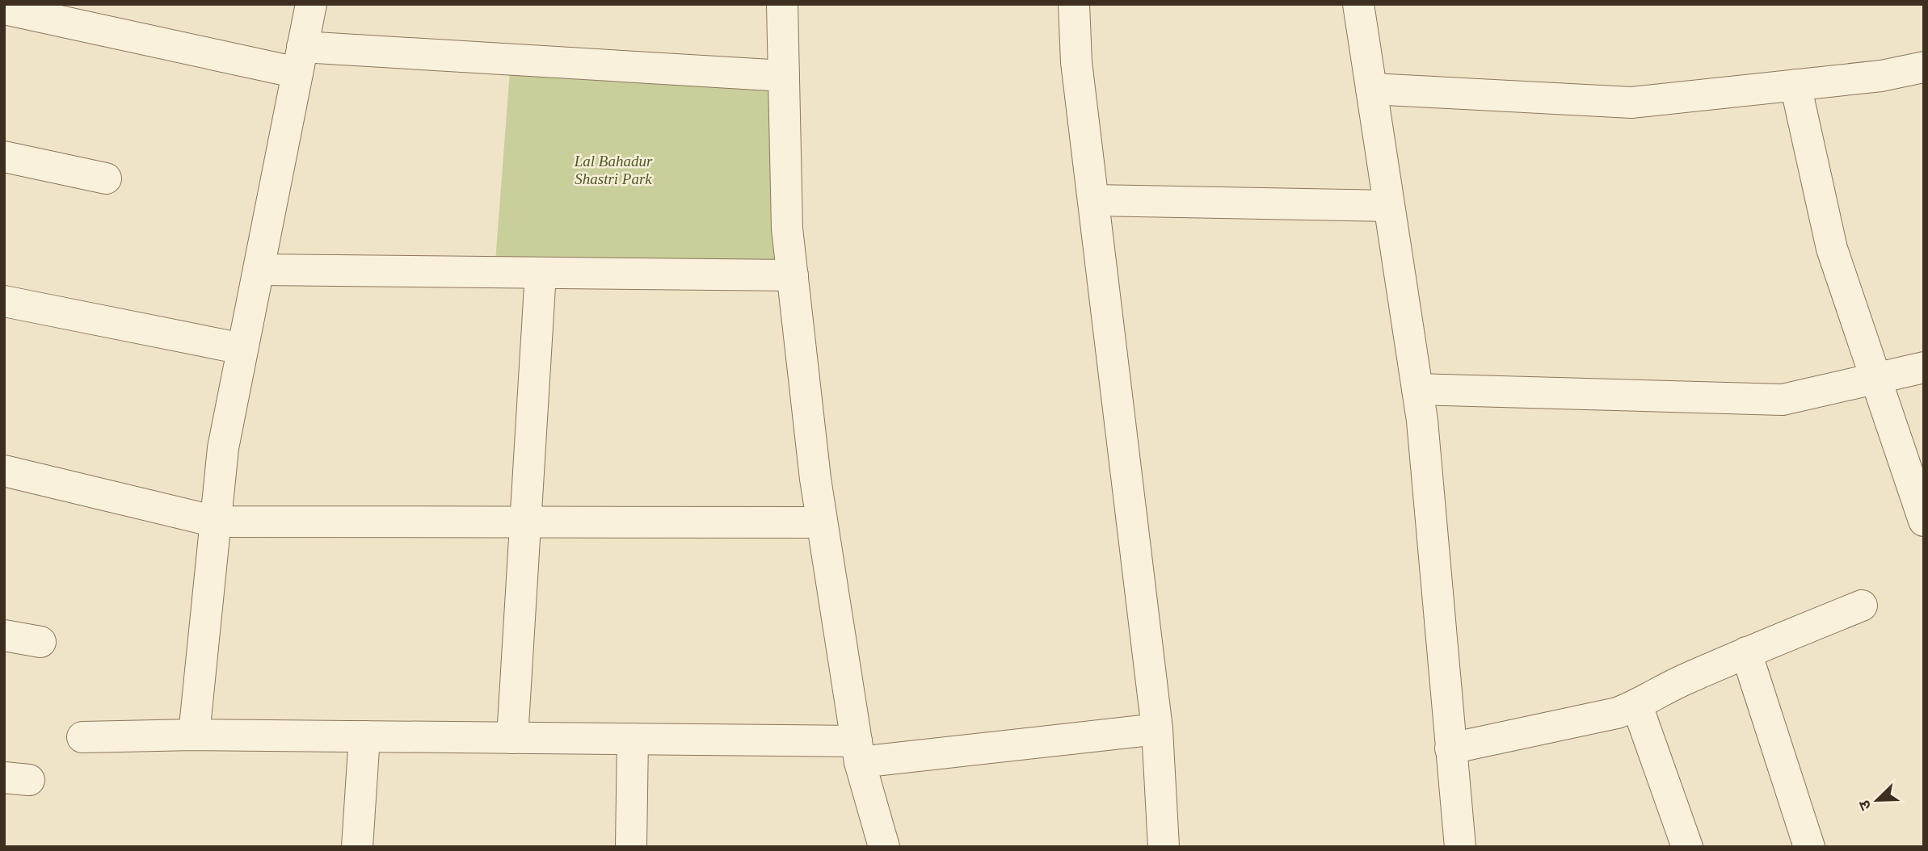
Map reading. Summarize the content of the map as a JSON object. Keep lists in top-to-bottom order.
{
  "parks": ["Lal Bahadur Shastri Park"],
  "north": "bottom left"
}
